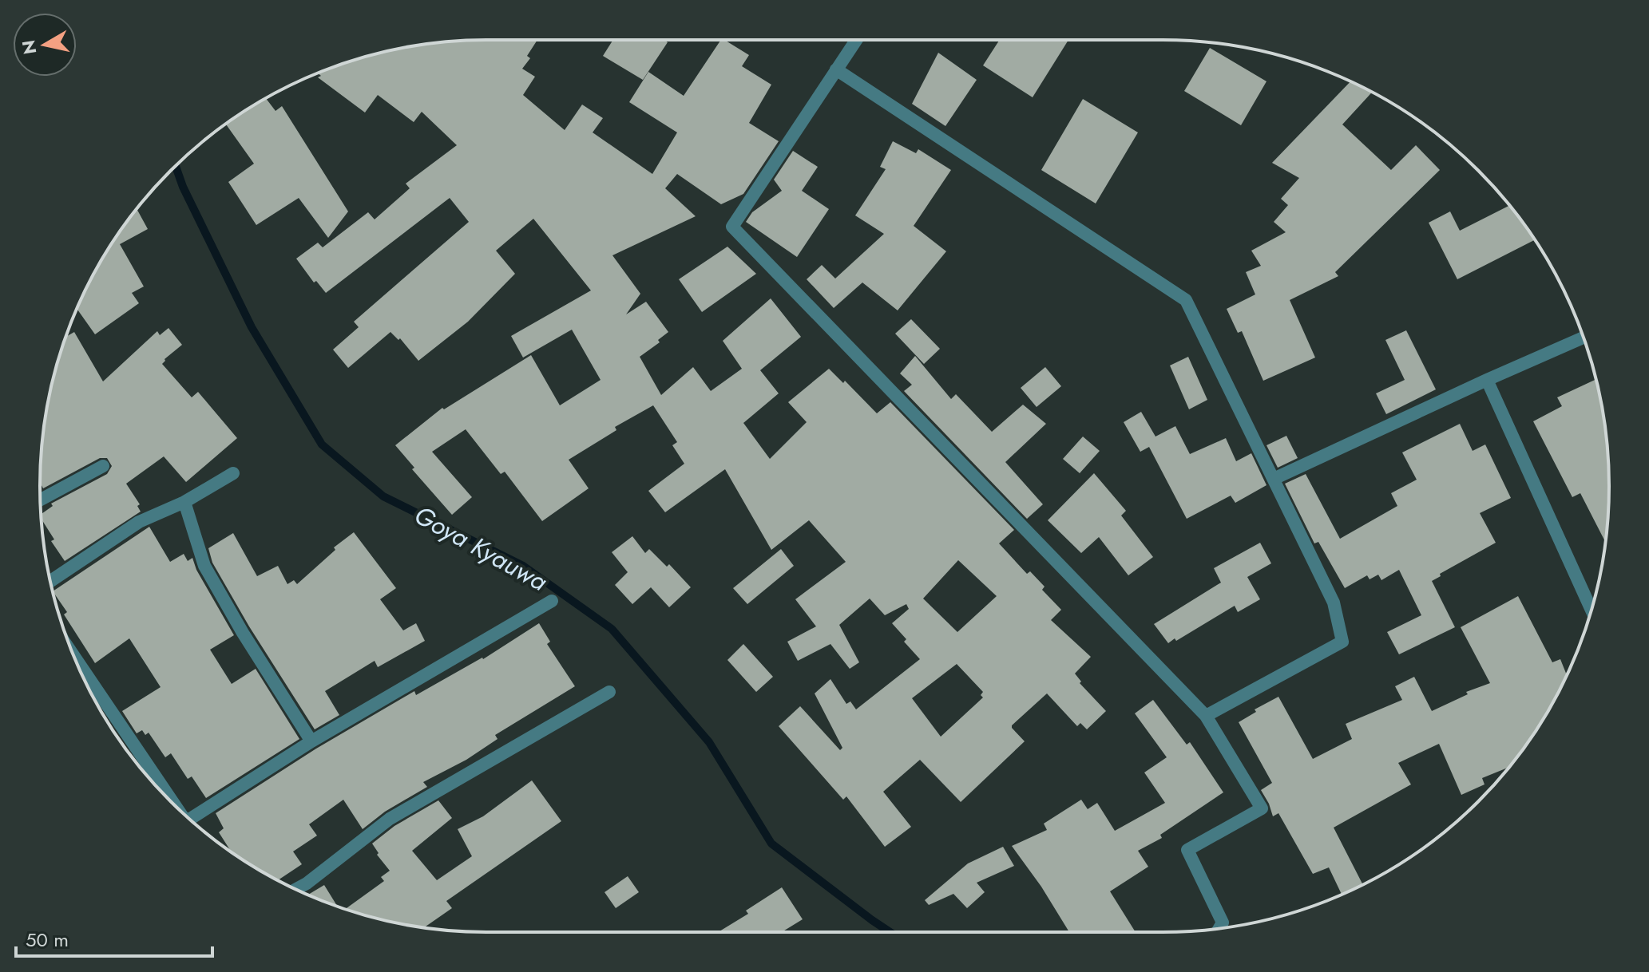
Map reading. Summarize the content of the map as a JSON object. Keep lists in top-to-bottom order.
{
  "water": ["Goya Kyauwa"],
  "scale_bar": "50 m",
  "north": "left"
}
